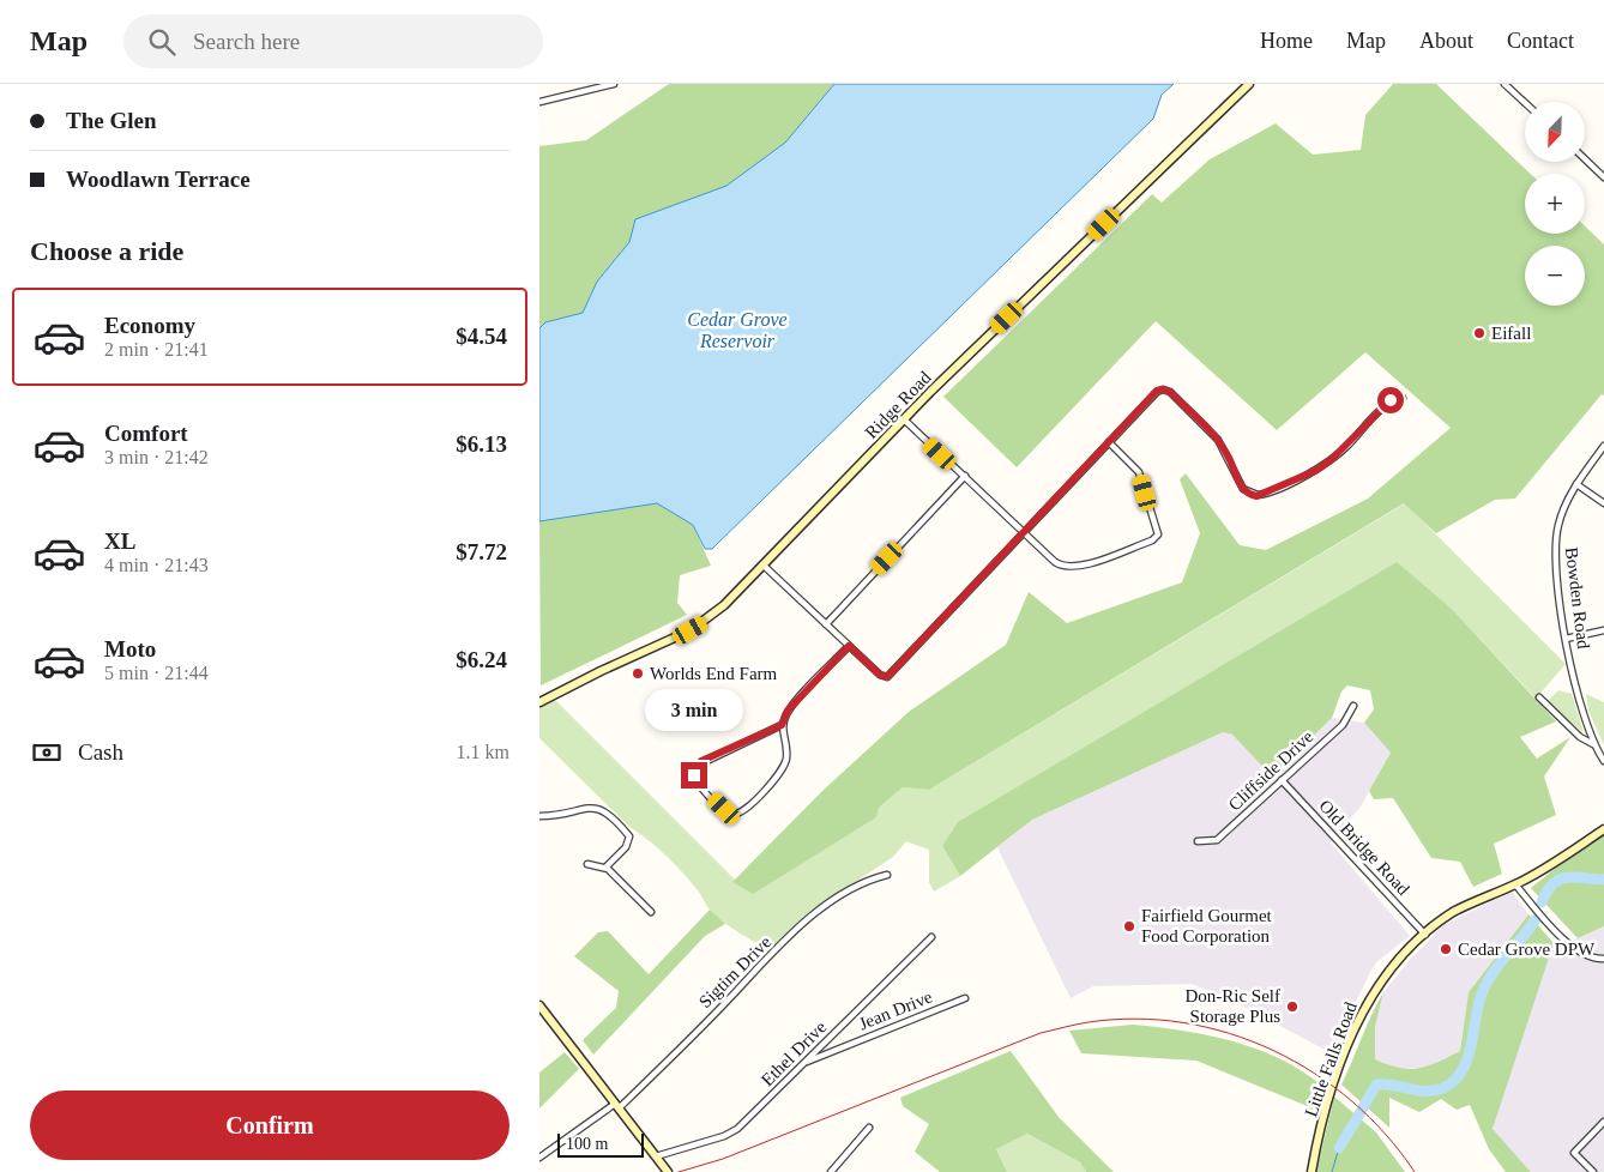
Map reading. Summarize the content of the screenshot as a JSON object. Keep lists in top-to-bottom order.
{
  "streets": {
    "main road": ["Ridge Road", "Little Falls Road"],
    "street": [
      "Bowden Road",
      "Cliffside Drive",
      "Old Bridge Road",
      "Sigtim Drive",
      "Jean Drive",
      "Ethel Drive"
    ]
  },
  "crossings": [
    ["Cliffside Drive", "Old Bridge Road"],
    ["Old Bridge Road", "Little Falls Road"],
    ["Jean Drive", "Ethel Drive"]
  ],
  "water": ["Cedar Grove Reservoir"],
  "places": [
    "Eifall",
    "Worlds End Farm",
    "Fairfield Gourmet Food Corporation",
    "Cedar Grove DPW",
    "Don-Ric Self Storage Plus"
  ],
  "scale_bar": "100 m",
  "north": "bottom left",
  "page": {
    "header": "Map",
    "search": "Search here",
    "nav": [
      "Home",
      "Map",
      "About",
      "Contact"
    ],
    "banner": ["The Glen", "Woodlawn Terrace"],
    "map_buttons": ["+", "−"],
    "heading": "Choose a ride",
    "list": [
      {
        "name": "Economy",
        "note": "2 min · 21:41",
        "value": "$4.54"
      },
      {
        "name": "Comfort",
        "note": "3 min · 21:42",
        "value": "$6.13"
      },
      {
        "name": "XL",
        "note": "4 min · 21:43",
        "value": "$7.72"
      },
      {
        "name": "Moto",
        "note": "5 min · 21:44",
        "value": "$6.24"
      }
    ],
    "bubble": "3 min",
    "pay": ["Cash", "1.1 km"],
    "buttons": "Confirm",
    "scale": "100 m"
  }
}
